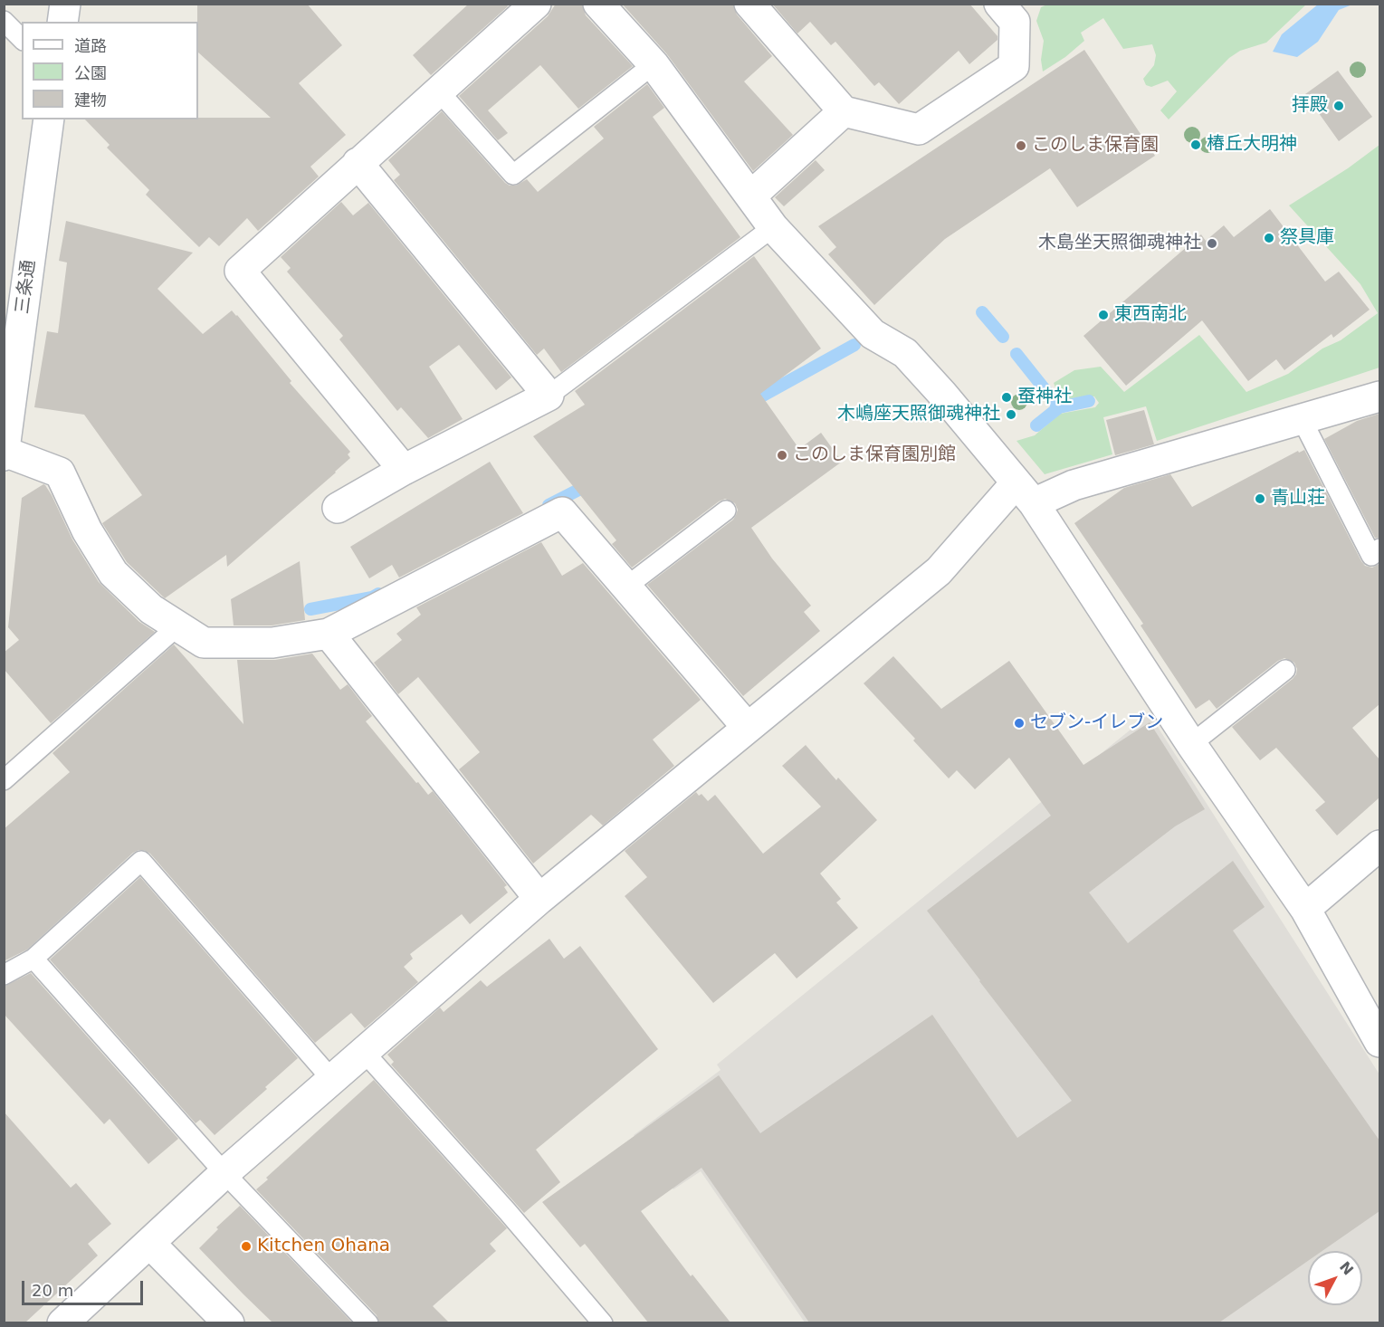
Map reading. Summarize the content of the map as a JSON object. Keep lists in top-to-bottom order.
{
  "streets": {
    "street": ["三条通"]
  },
  "places": [
    "拝殿",
    "椿丘大明神",
    "このしま保育園",
    "祭具庫",
    "木島坐天照御魂神社",
    "東西南北",
    "蚕神社",
    "木嶋座天照御魂神社",
    "このしま保育園別館",
    "青山荘",
    "セブン-イレブン",
    "Kitchen Ohana"
  ],
  "legend": ["道路", "公園", "建物"],
  "scale_bar": "20 m",
  "north": "top right"
}
